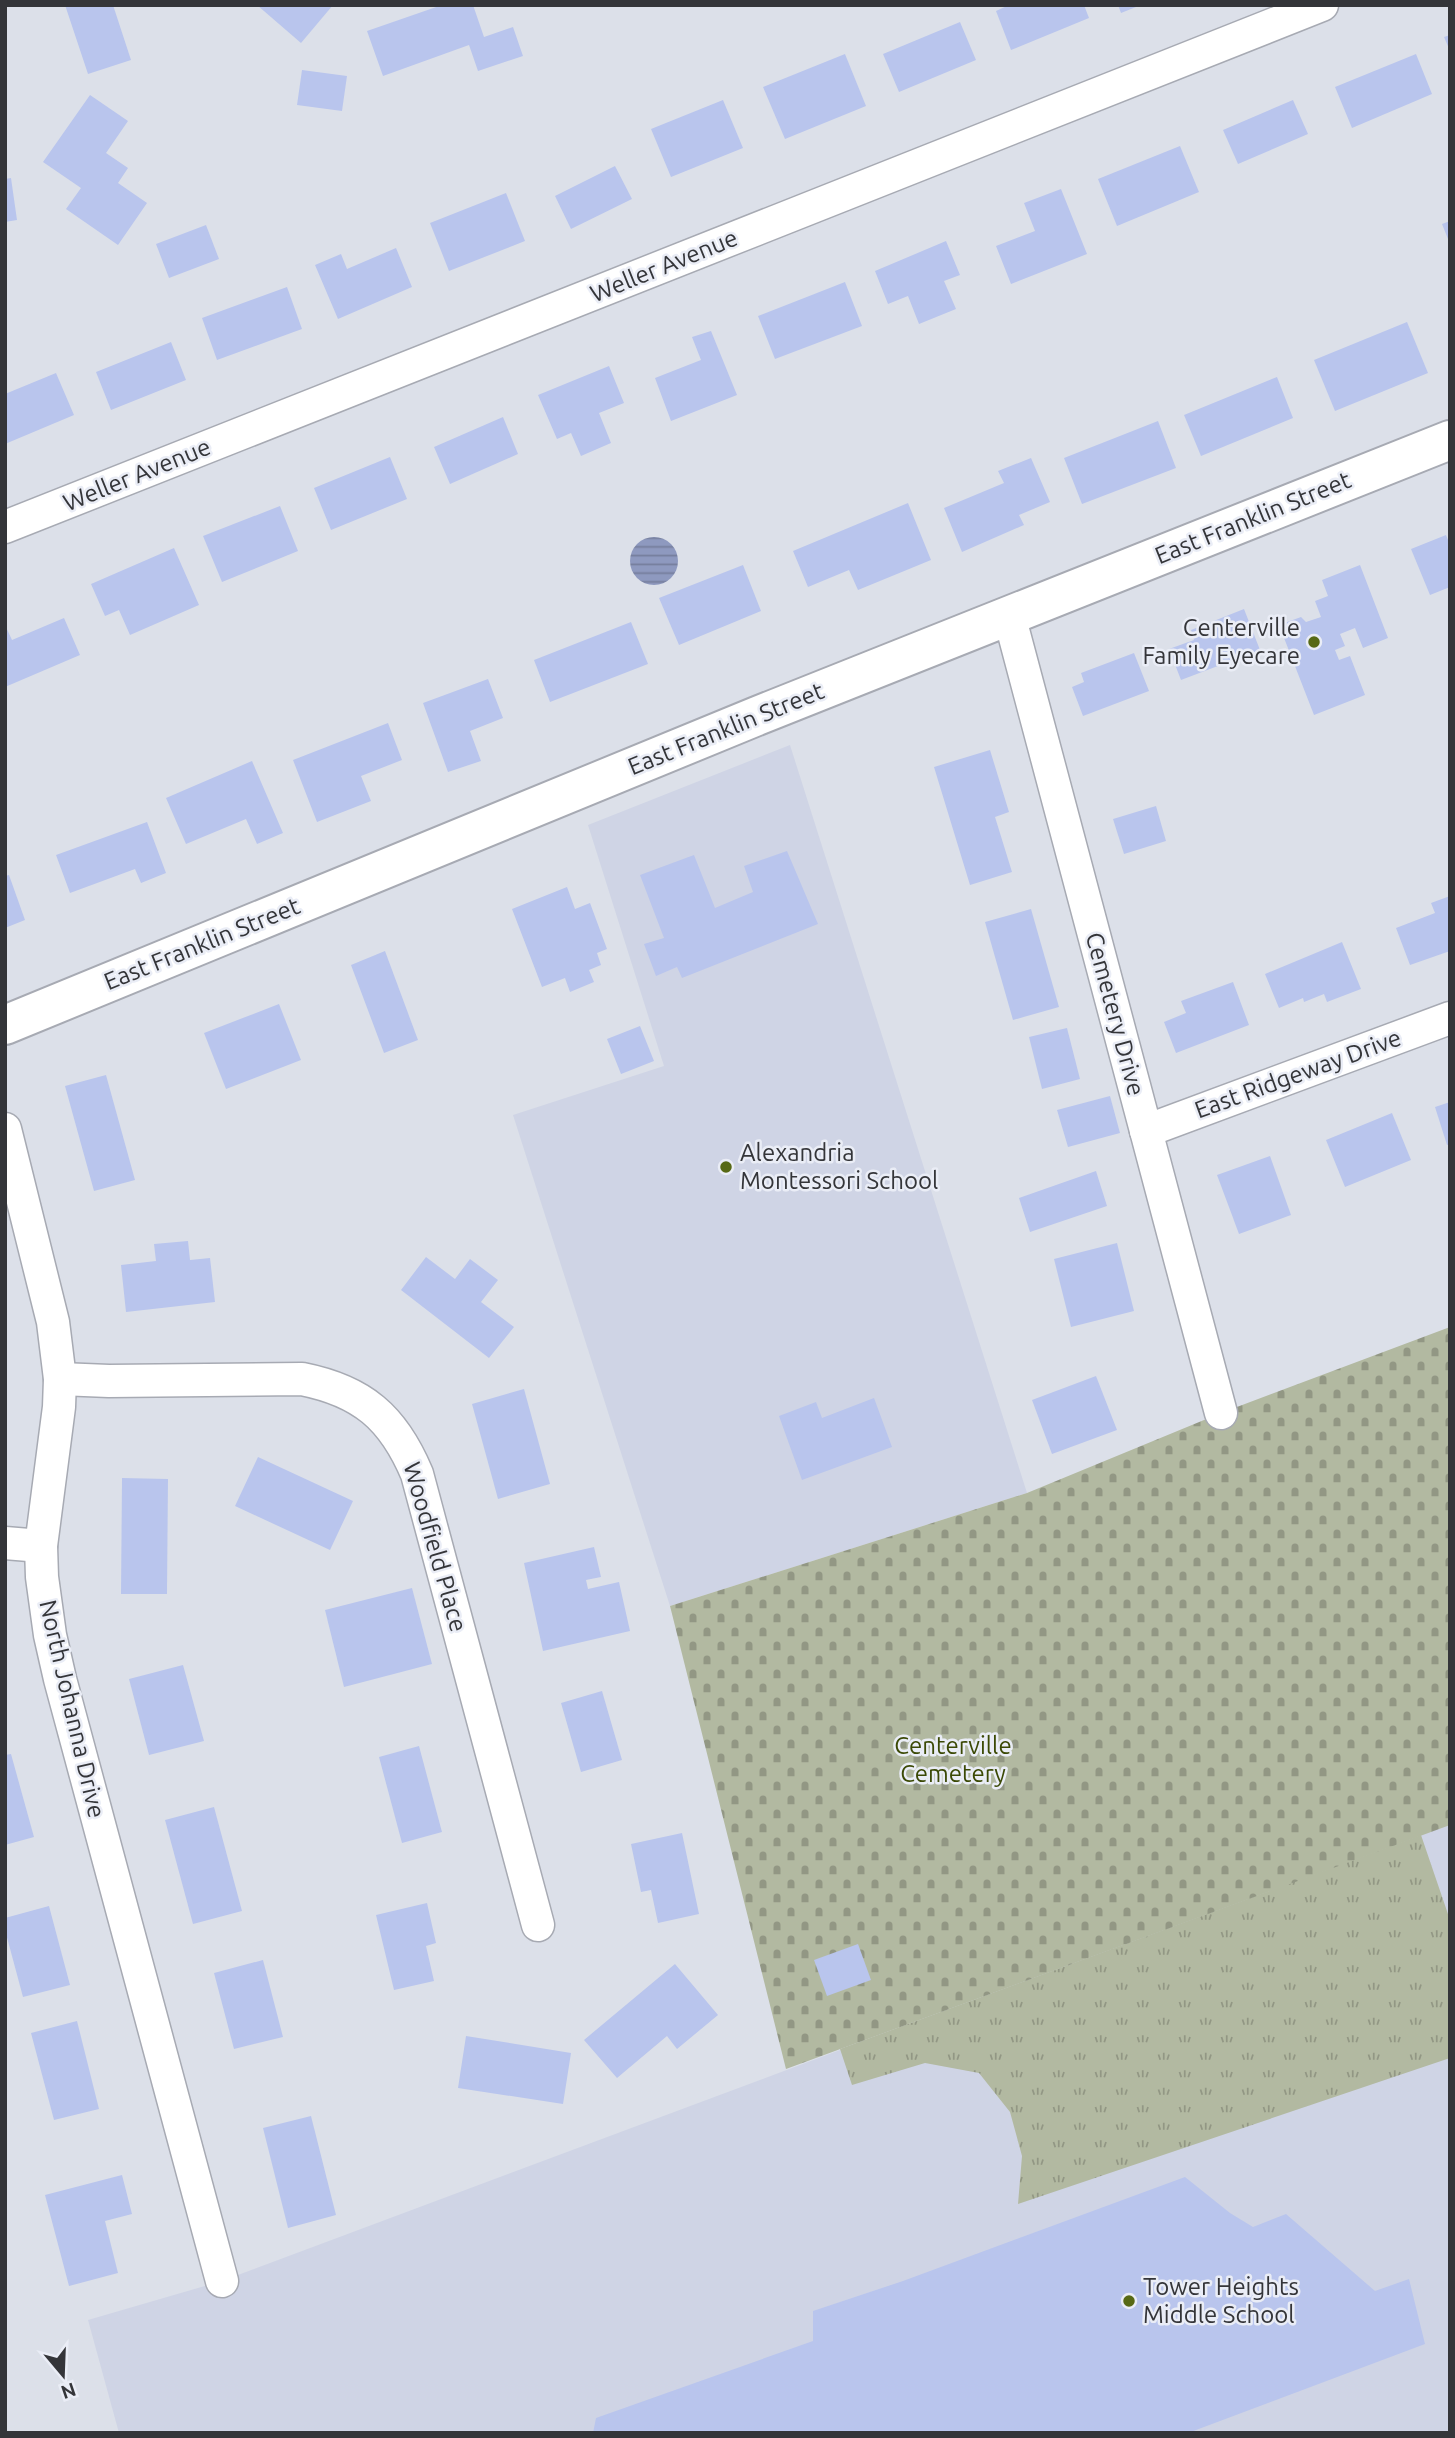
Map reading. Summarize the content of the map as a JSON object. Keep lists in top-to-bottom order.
{
  "streets": {
    "street": [
      "Weller Avenue",
      "East Franklin Street",
      "Cemetery Drive",
      "East Ridgeway Drive",
      "Woodfield Place",
      "North Johanna Drive"
    ]
  },
  "crossings": [
    ["East Franklin Street", "Cemetery Drive"],
    ["Cemetery Drive", "East Ridgeway Drive"],
    ["Woodfield Place", "North Johanna Drive"]
  ],
  "parks": ["Centerville Cemetery"],
  "places": ["Centerville Family Eyecare", "Alexandria Montessori School", "Tower Heights Middle School"],
  "north": "bottom"
}
